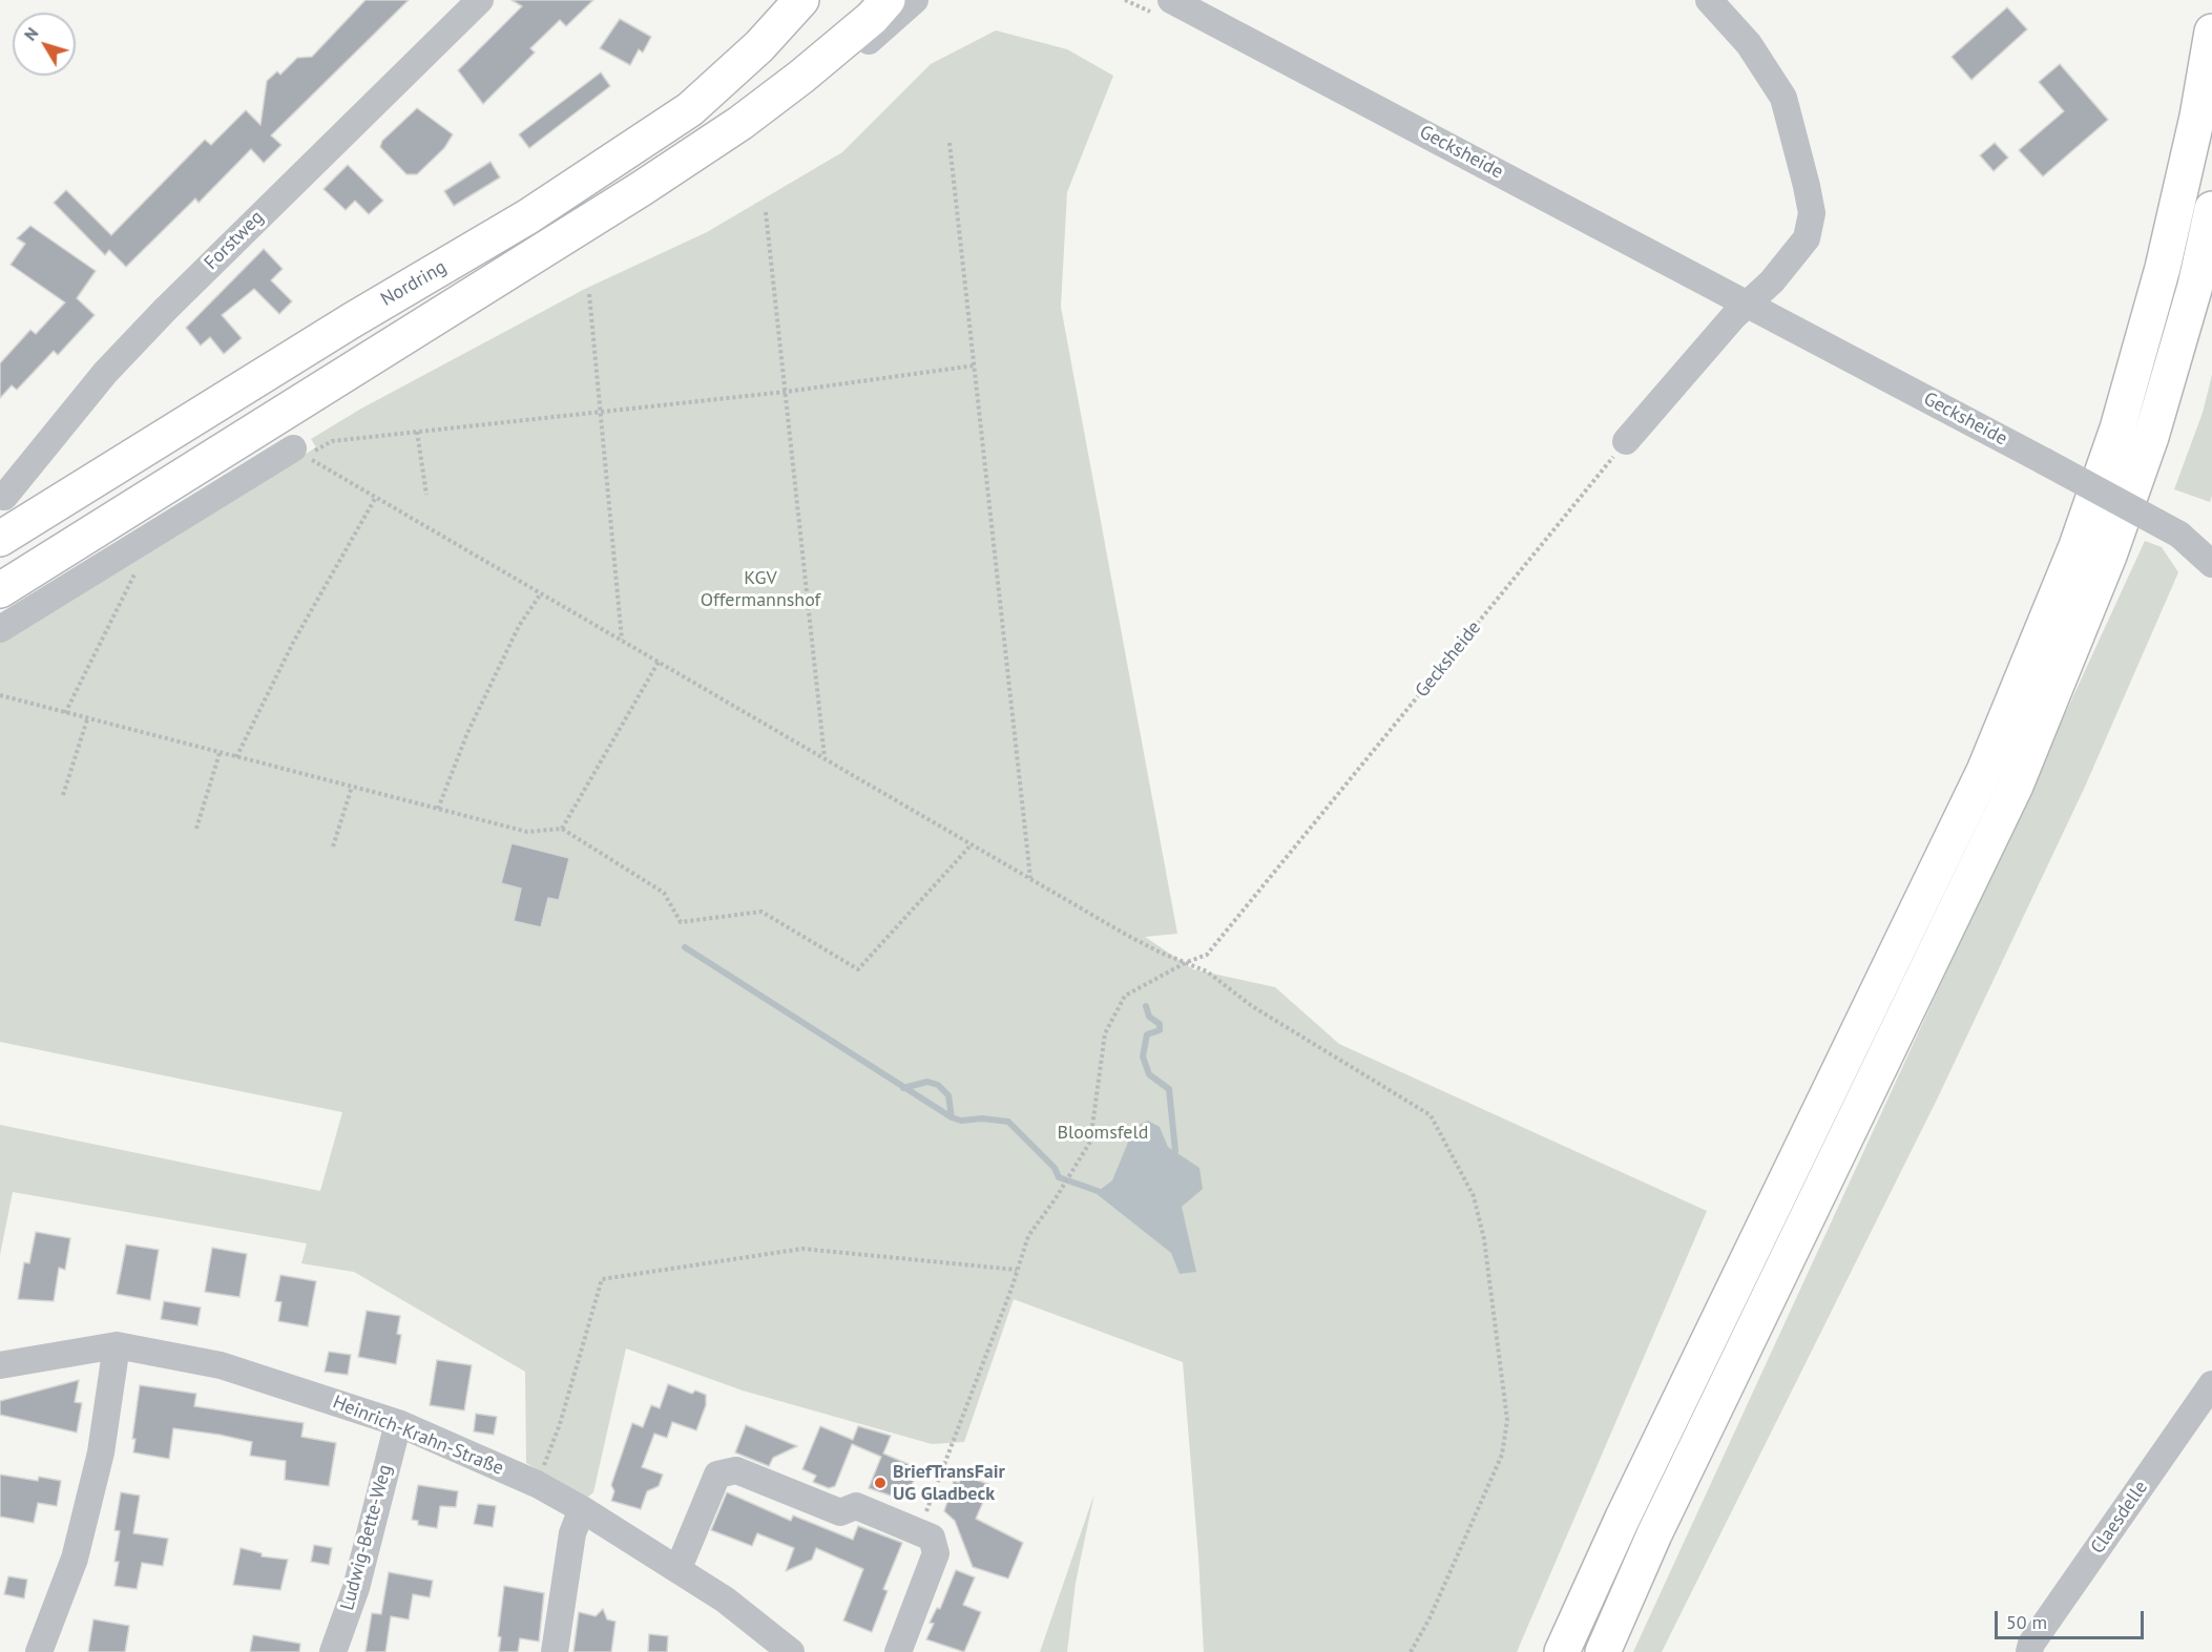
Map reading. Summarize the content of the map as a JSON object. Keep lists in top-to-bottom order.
{
  "streets": {
    "main road": ["Nordring"],
    "street": [
      "Gecksheide",
      "Forstweg",
      "Heinrich-Krahn-Straße",
      "Claesdelle",
      "Ludwig-Bette-Weg"
    ]
  },
  "crossings": [
    ["Heinrich-Krahn-Straße", "Ludwig-Bette-Weg"]
  ],
  "parks": ["KGV Offermannshof", "Bloomsfeld"],
  "places": ["BriefTransFair UG Gladbeck"],
  "scale_bar": "50 m",
  "north": "top left"
}
